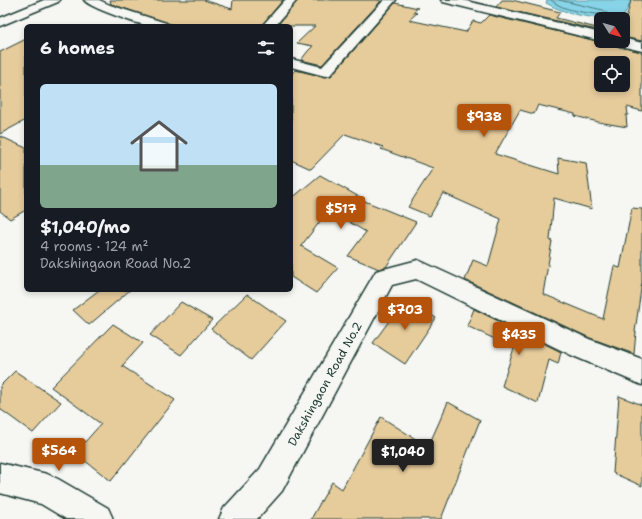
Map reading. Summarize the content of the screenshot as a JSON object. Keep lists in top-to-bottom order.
{
  "streets": {
    "street": ["Dakshingaon Road No.2"]
  },
  "north": "bottom right",
  "page": {
    "heading": "6 homes",
    "list": [
      {
        "name": "$1,040/mo",
        "note": "4 rooms · 124 m² · Dakshingaon Road No.2"
      }
    ],
    "price": [
      "$938",
      "$517",
      "$703",
      "$435",
      "$564",
      "$1,040"
    ]
  }
}
